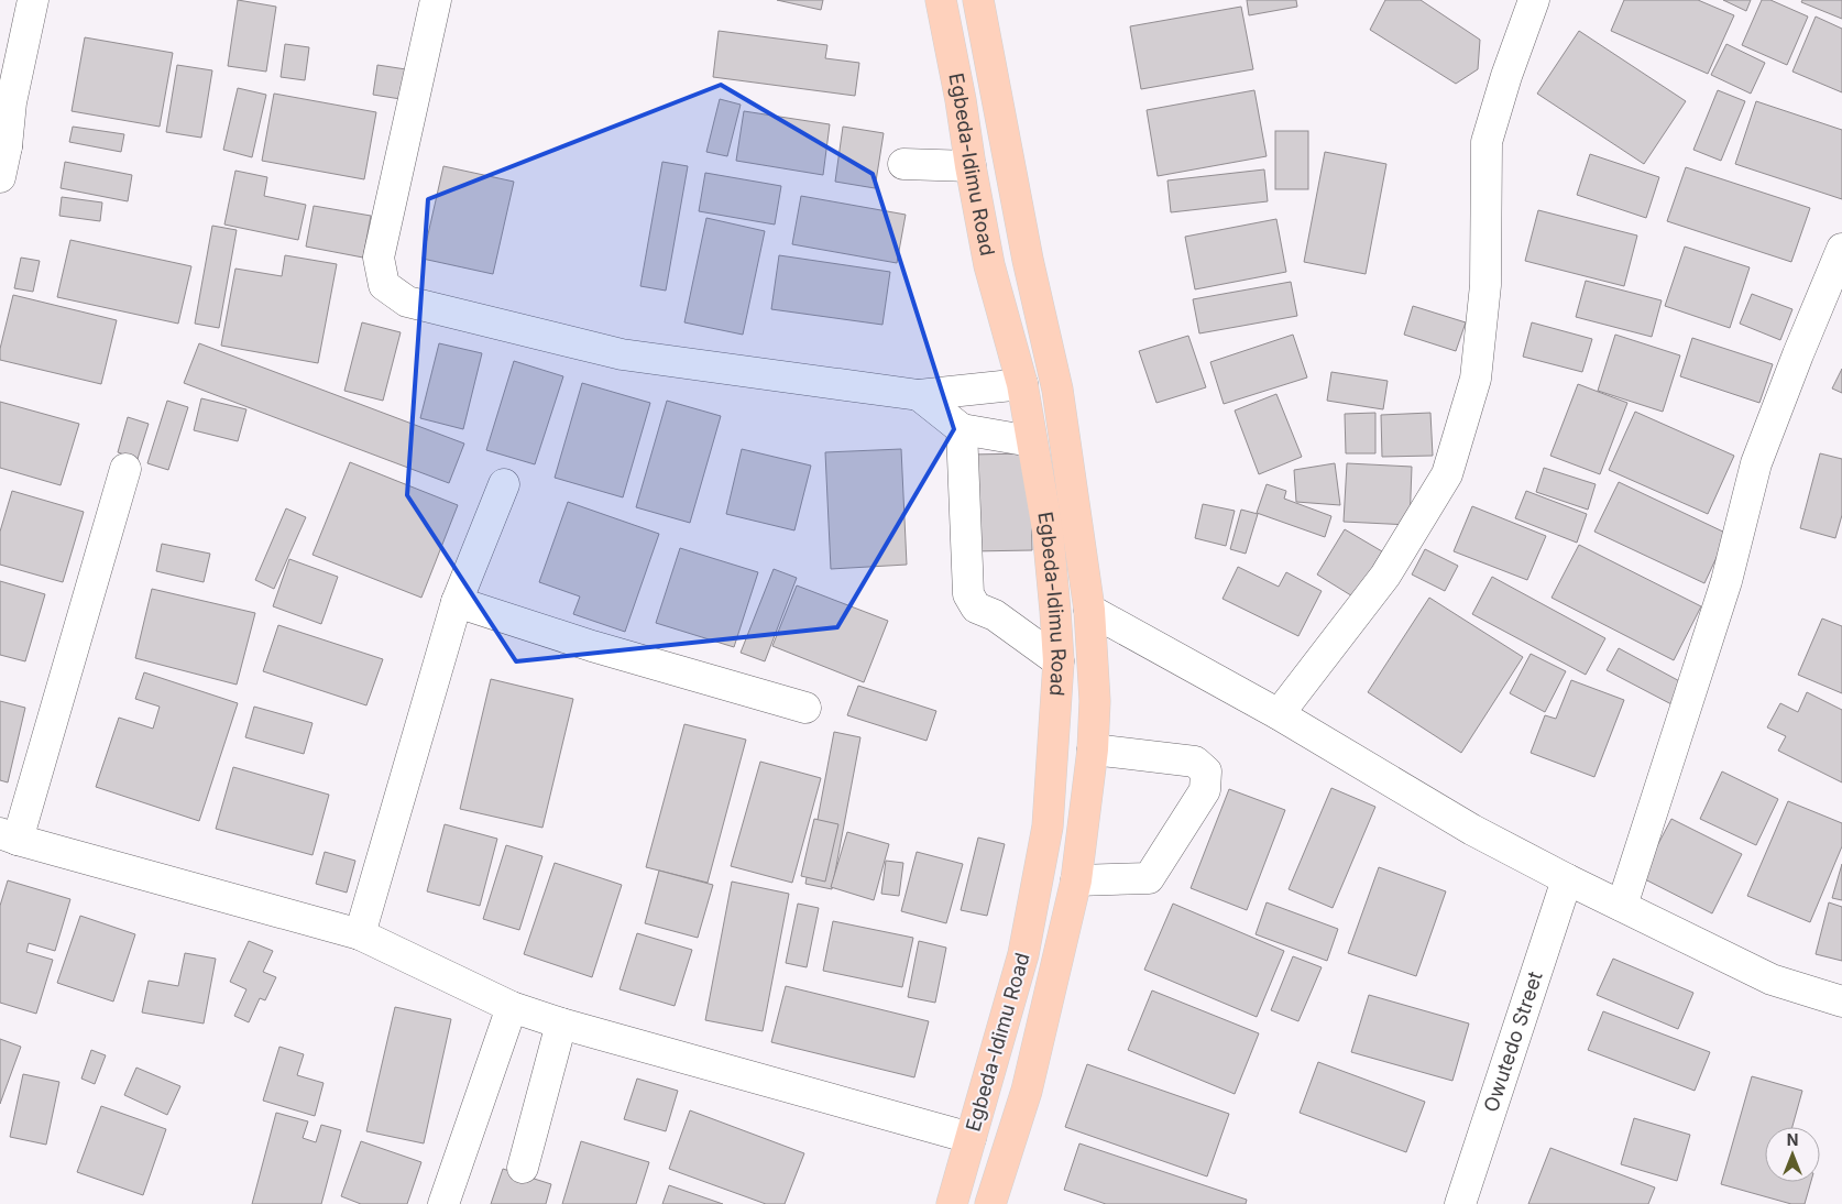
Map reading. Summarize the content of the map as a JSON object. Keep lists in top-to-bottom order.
{
  "streets": {
    "main road": ["Egbeda-Idimu Road"],
    "street": ["Owutedo Street"]
  },
  "north": "top"
}
